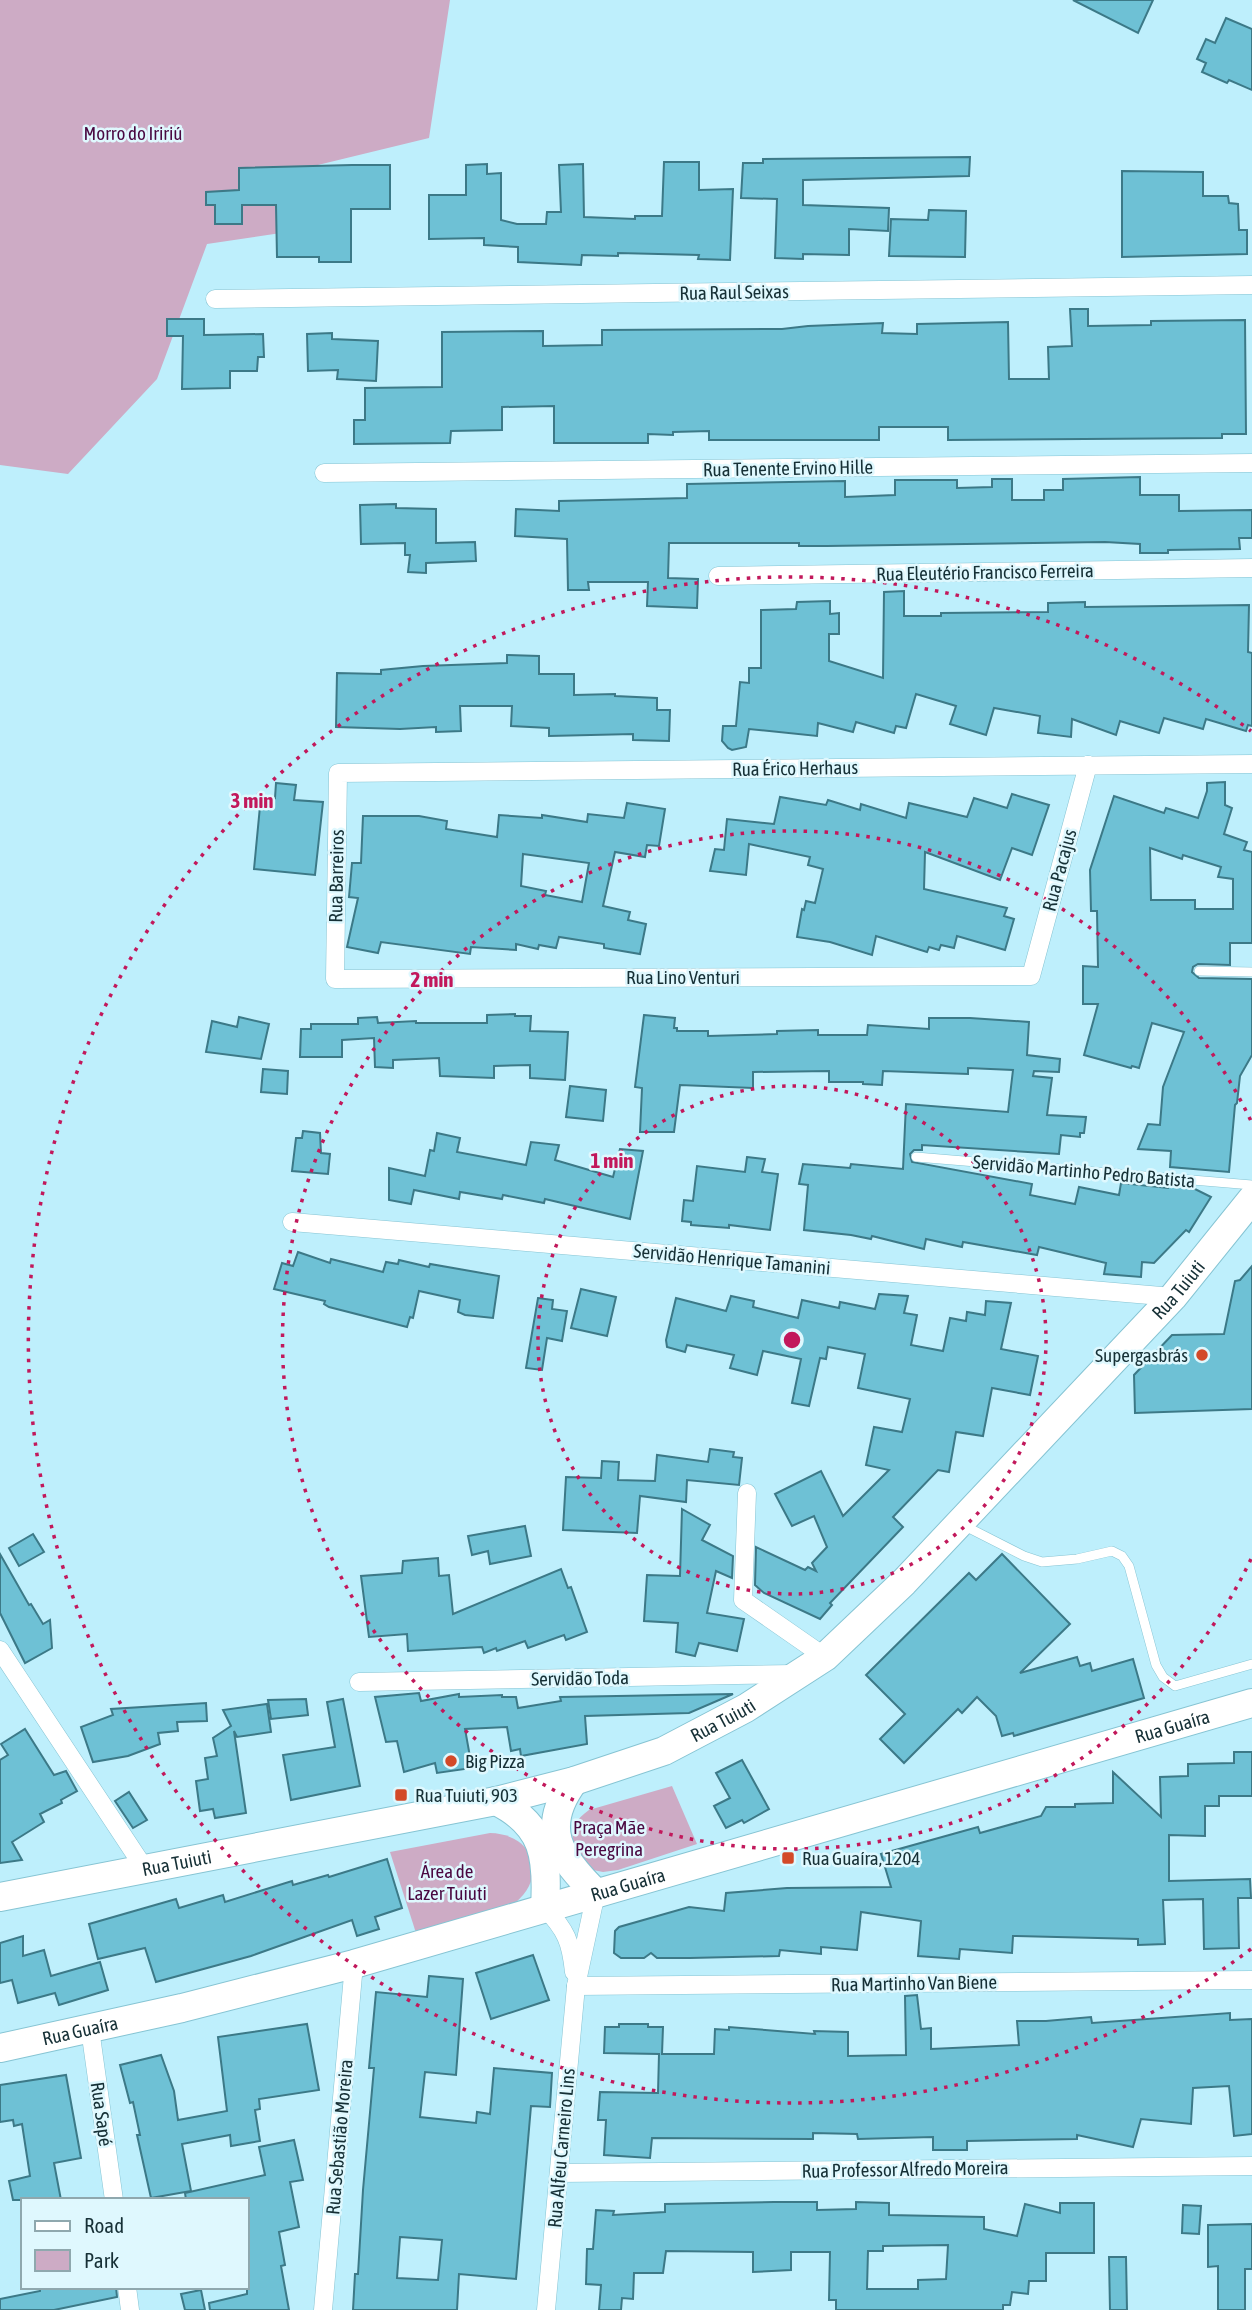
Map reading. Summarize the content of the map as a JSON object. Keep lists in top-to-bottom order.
{
  "streets": {
    "main road": ["Rua Tuiuti", "Rua Guaíra"],
    "street": [
      "Rua Raul Seixas",
      "Rua Tenente Ervino Hille",
      "Rua Eleutério Francisco Ferreira",
      "Rua Érico Herhaus",
      "Rua Pacajus",
      "Rua Barreiros",
      "Rua Lino Venturi",
      "Servidão Henrique Tamanini",
      "Servidão Toda",
      "Rua Martinho Van Biene",
      "Rua Sapé",
      "Rua Sebastião Moreira",
      "Rua Alfeu Carneiro Lins",
      "Rua Professor Alfredo Moreira"
    ],
    "lane": ["Servidão Martinho Pedro Batista"]
  },
  "crossings": [
    ["Rua Érico Herhaus", "Rua Pacajus"],
    ["Rua Érico Herhaus", "Rua Barreiros"],
    ["Rua Pacajus", "Rua Lino Venturi"],
    ["Rua Barreiros", "Rua Lino Venturi"],
    ["Servidão Henrique Tamanini", "Rua Tuiuti"],
    ["Rua Tuiuti", "Servidão Toda"],
    ["Rua Guaíra", "Rua Sapé"],
    ["Rua Guaíra", "Rua Sebastião Moreira"],
    ["Rua Guaíra", "Rua Alfeu Carneiro Lins"],
    ["Rua Martinho Van Biene", "Rua Alfeu Carneiro Lins"],
    ["Rua Alfeu Carneiro Lins", "Rua Professor Alfredo Moreira"]
  ],
  "parks": ["Morro do Iririú", "Praça Mãe Peregrina", "Área de Lazer Tuiuti"],
  "places": {
    "other": ["Supergasbrás", "Big Pizza"],
    "transit": ["Rua Tuiuti, 903", "Rua Guaíra, 1204"]
  },
  "legend": ["Road", "Park"],
  "rings": ["3 min", "2 min", "1 min"]
}
